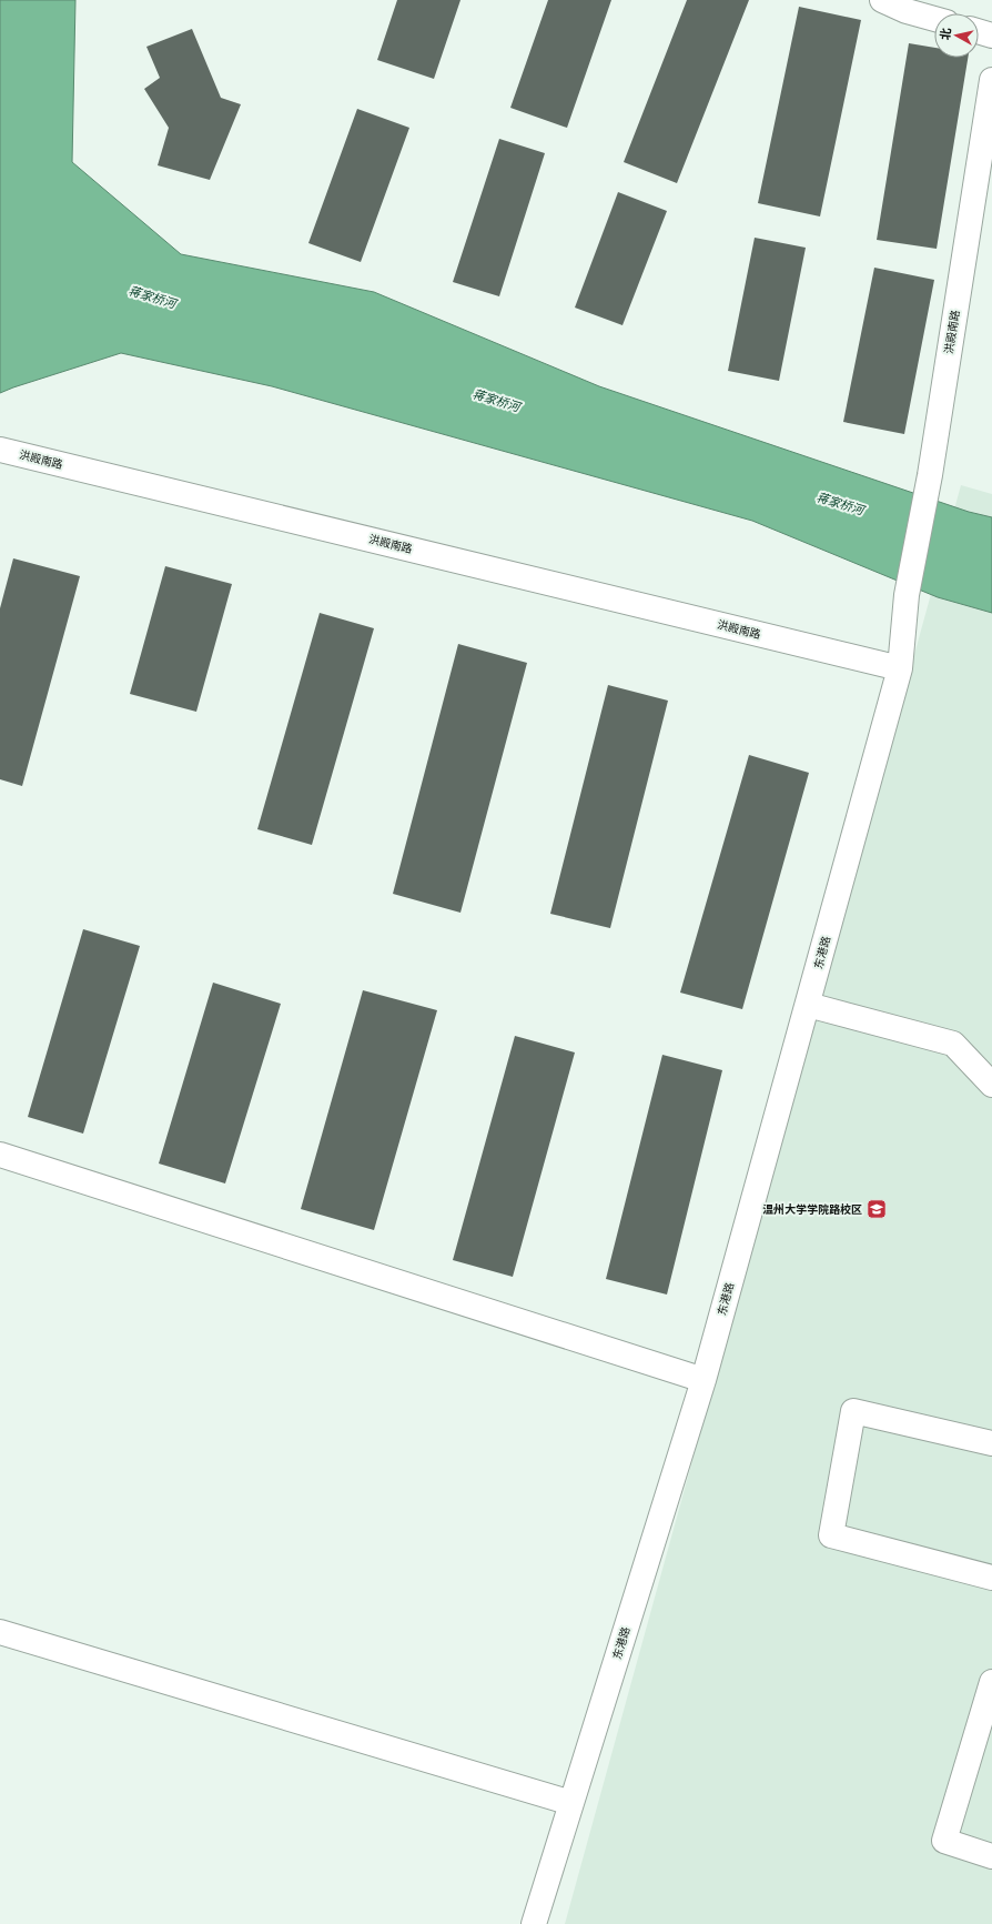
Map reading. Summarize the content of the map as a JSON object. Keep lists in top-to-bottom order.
{
  "streets": {
    "street": ["洪殿南路", "东港路"]
  },
  "crossings": [
    ["洪殿南路", "东港路"]
  ],
  "water": ["蒋家桥河"],
  "places": {
    "school or university": ["温州大学学院路校区"]
  },
  "north": "left"
}
